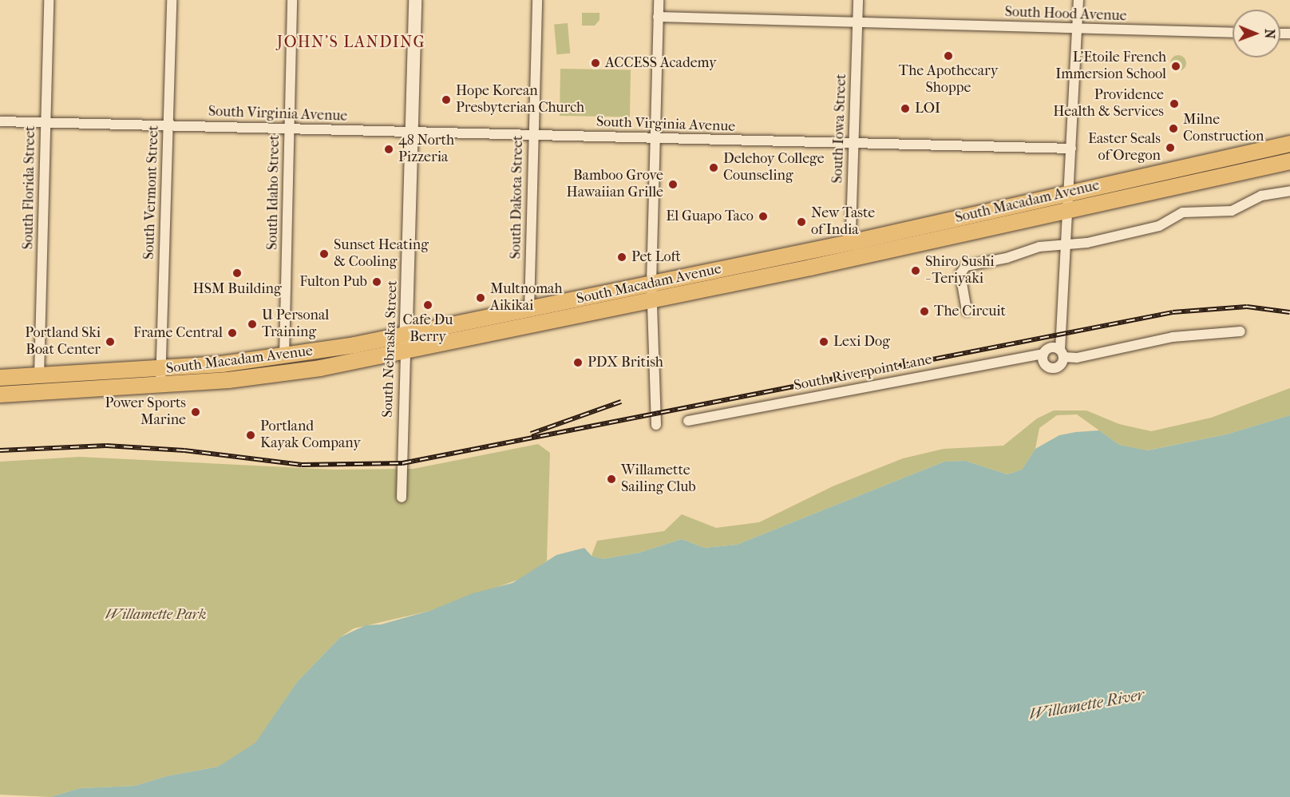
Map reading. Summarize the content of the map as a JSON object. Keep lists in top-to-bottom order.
{
  "streets": {
    "main road": ["South Macadam Avenue"],
    "street": [
      "South Hood Avenue",
      "South Virginia Avenue",
      "South Iowa Street",
      "South Florida Street",
      "South Vermont Street",
      "South Idaho Street",
      "South Dakota Street",
      "South Nebraska Street",
      "South Riverpoint Lane"
    ]
  },
  "crossings": [
    ["South Hood Avenue", "South Iowa Street"],
    ["South Virginia Avenue", "South Iowa Street"],
    ["South Virginia Avenue", "South Florida Street"],
    ["South Virginia Avenue", "South Vermont Street"],
    ["South Virginia Avenue", "South Idaho Street"],
    ["South Virginia Avenue", "South Dakota Street"],
    ["South Virginia Avenue", "South Nebraska Street"],
    ["South Iowa Street", "South Macadam Avenue"],
    ["South Florida Street", "South Macadam Avenue"],
    ["South Vermont Street", "South Macadam Avenue"],
    ["South Idaho Street", "South Macadam Avenue"],
    ["South Dakota Street", "South Macadam Avenue"],
    ["South Macadam Avenue", "South Nebraska Street"]
  ],
  "districts": ["JOHN'S LANDING"],
  "water": ["Willamette River"],
  "parks": ["Willamette Park"],
  "places": [
    "The Apothecary Shoppe",
    "ACCESS Academy",
    "L'Etoile French Immersion School",
    "Hope Korean Presbyterian Church",
    "Providence Health & Services",
    "LOI",
    "Milne Construction",
    "Easter Seals of Oregon",
    "48 North Pizzeria",
    "Delehoy College Counseling",
    "Bamboo Grove Hawaiian Grille",
    "El Guapo Taco",
    "New Taste of India",
    "Sunset Heating & Cooling",
    "Pet Loft",
    "Shiro Sushi - Teriyaki",
    "HSM Building",
    "Fulton Pub",
    "Multnomah Aikikai",
    "Cafe Du Berry",
    "The Circuit",
    "U Personal Training",
    "Frame Central",
    "Portland Ski Boat Center",
    "Lexi Dog",
    "PDX British",
    "Power Sports Marine",
    "Portland Kayak Company",
    "Willamette Sailing Club"
  ],
  "north": "right"
}
